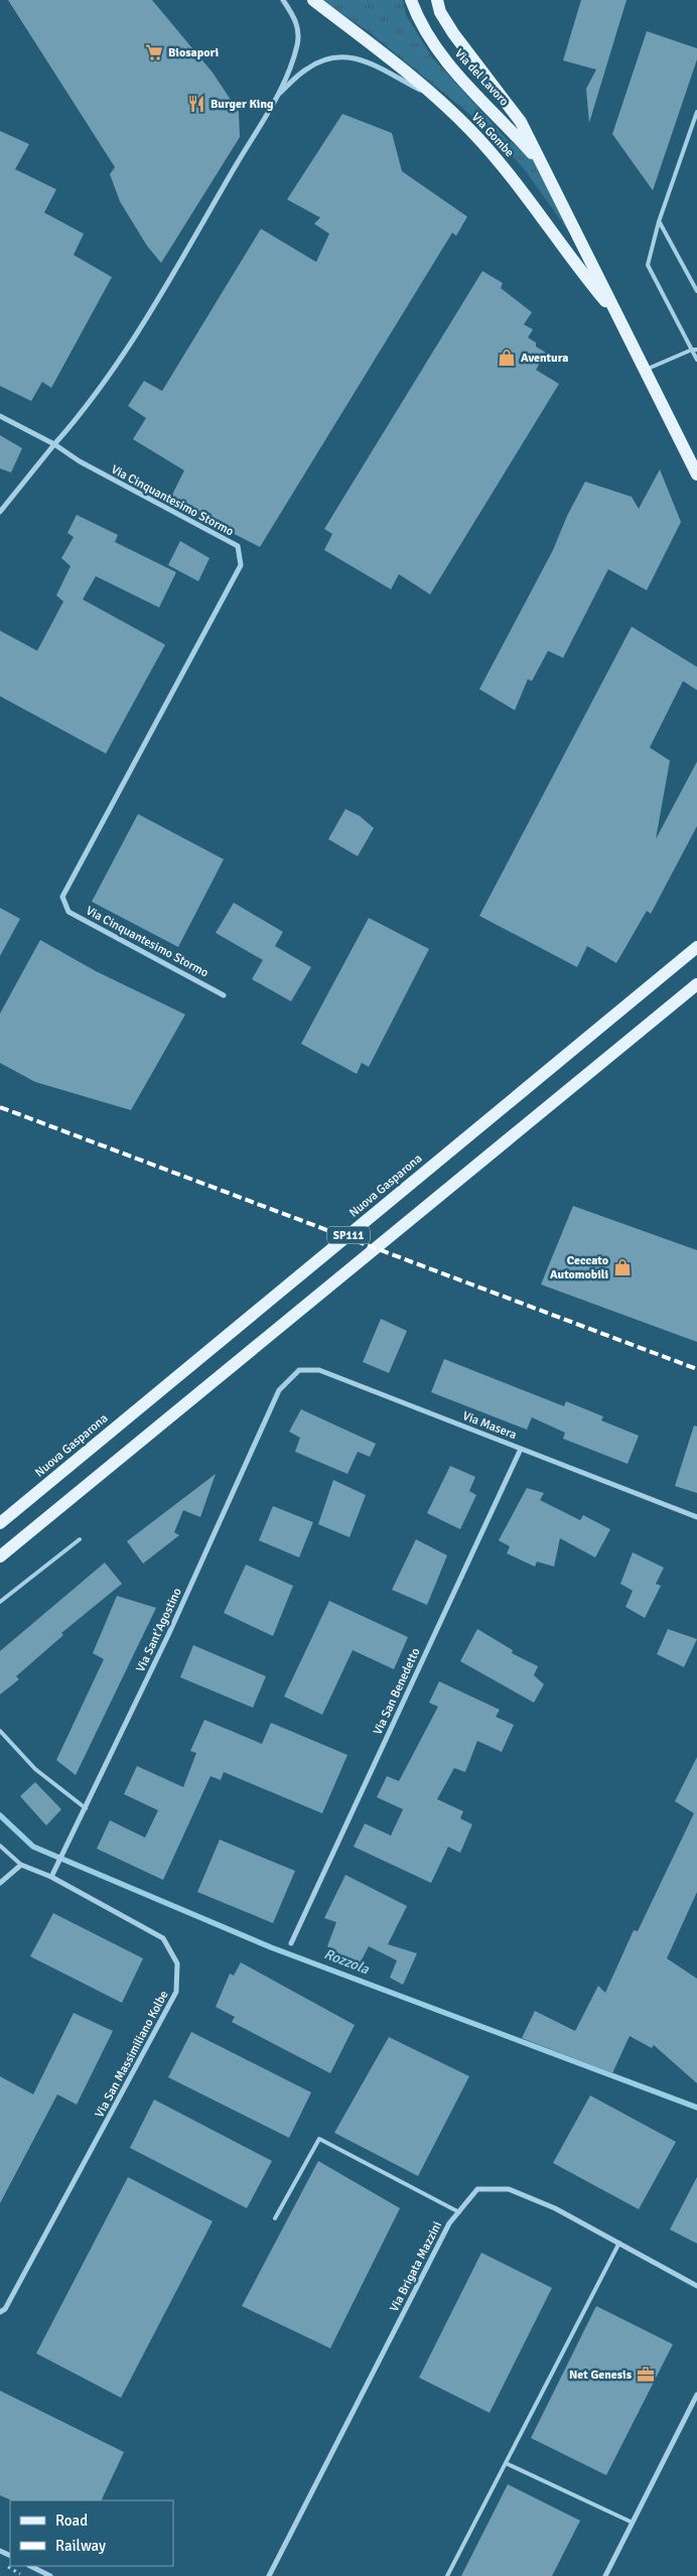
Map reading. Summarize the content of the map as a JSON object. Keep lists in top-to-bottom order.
{
  "streets": {
    "main road": [
      "Via del Lavoro",
      "Via Gombe",
      "Nuova Gasparona",
      "SP111"
    ],
    "street": [
      "Via Cinquantesimo Stormo",
      "Via Masera",
      "Via Sant'Agostino",
      "Via San Benedetto",
      "Via San Massimiliano Kolbe",
      "Via Brigata Mazzini"
    ]
  },
  "crossings": [
    ["Via del Lavoro", "Via Gombe"],
    ["Via Masera", "Via Sant'Agostino"],
    ["Via Masera", "Via San Benedetto"],
    ["Via Sant'Agostino", "Via San Massimiliano Kolbe"]
  ],
  "water": ["Rozzola"],
  "places": {
    "supermarket": ["Biosapori"],
    "restaurant": ["Burger King"],
    "shop": ["Aventura", "Ceccato Automobili"],
    "office": ["Net Genesis"]
  },
  "legend": ["Road", "Railway"]
}
